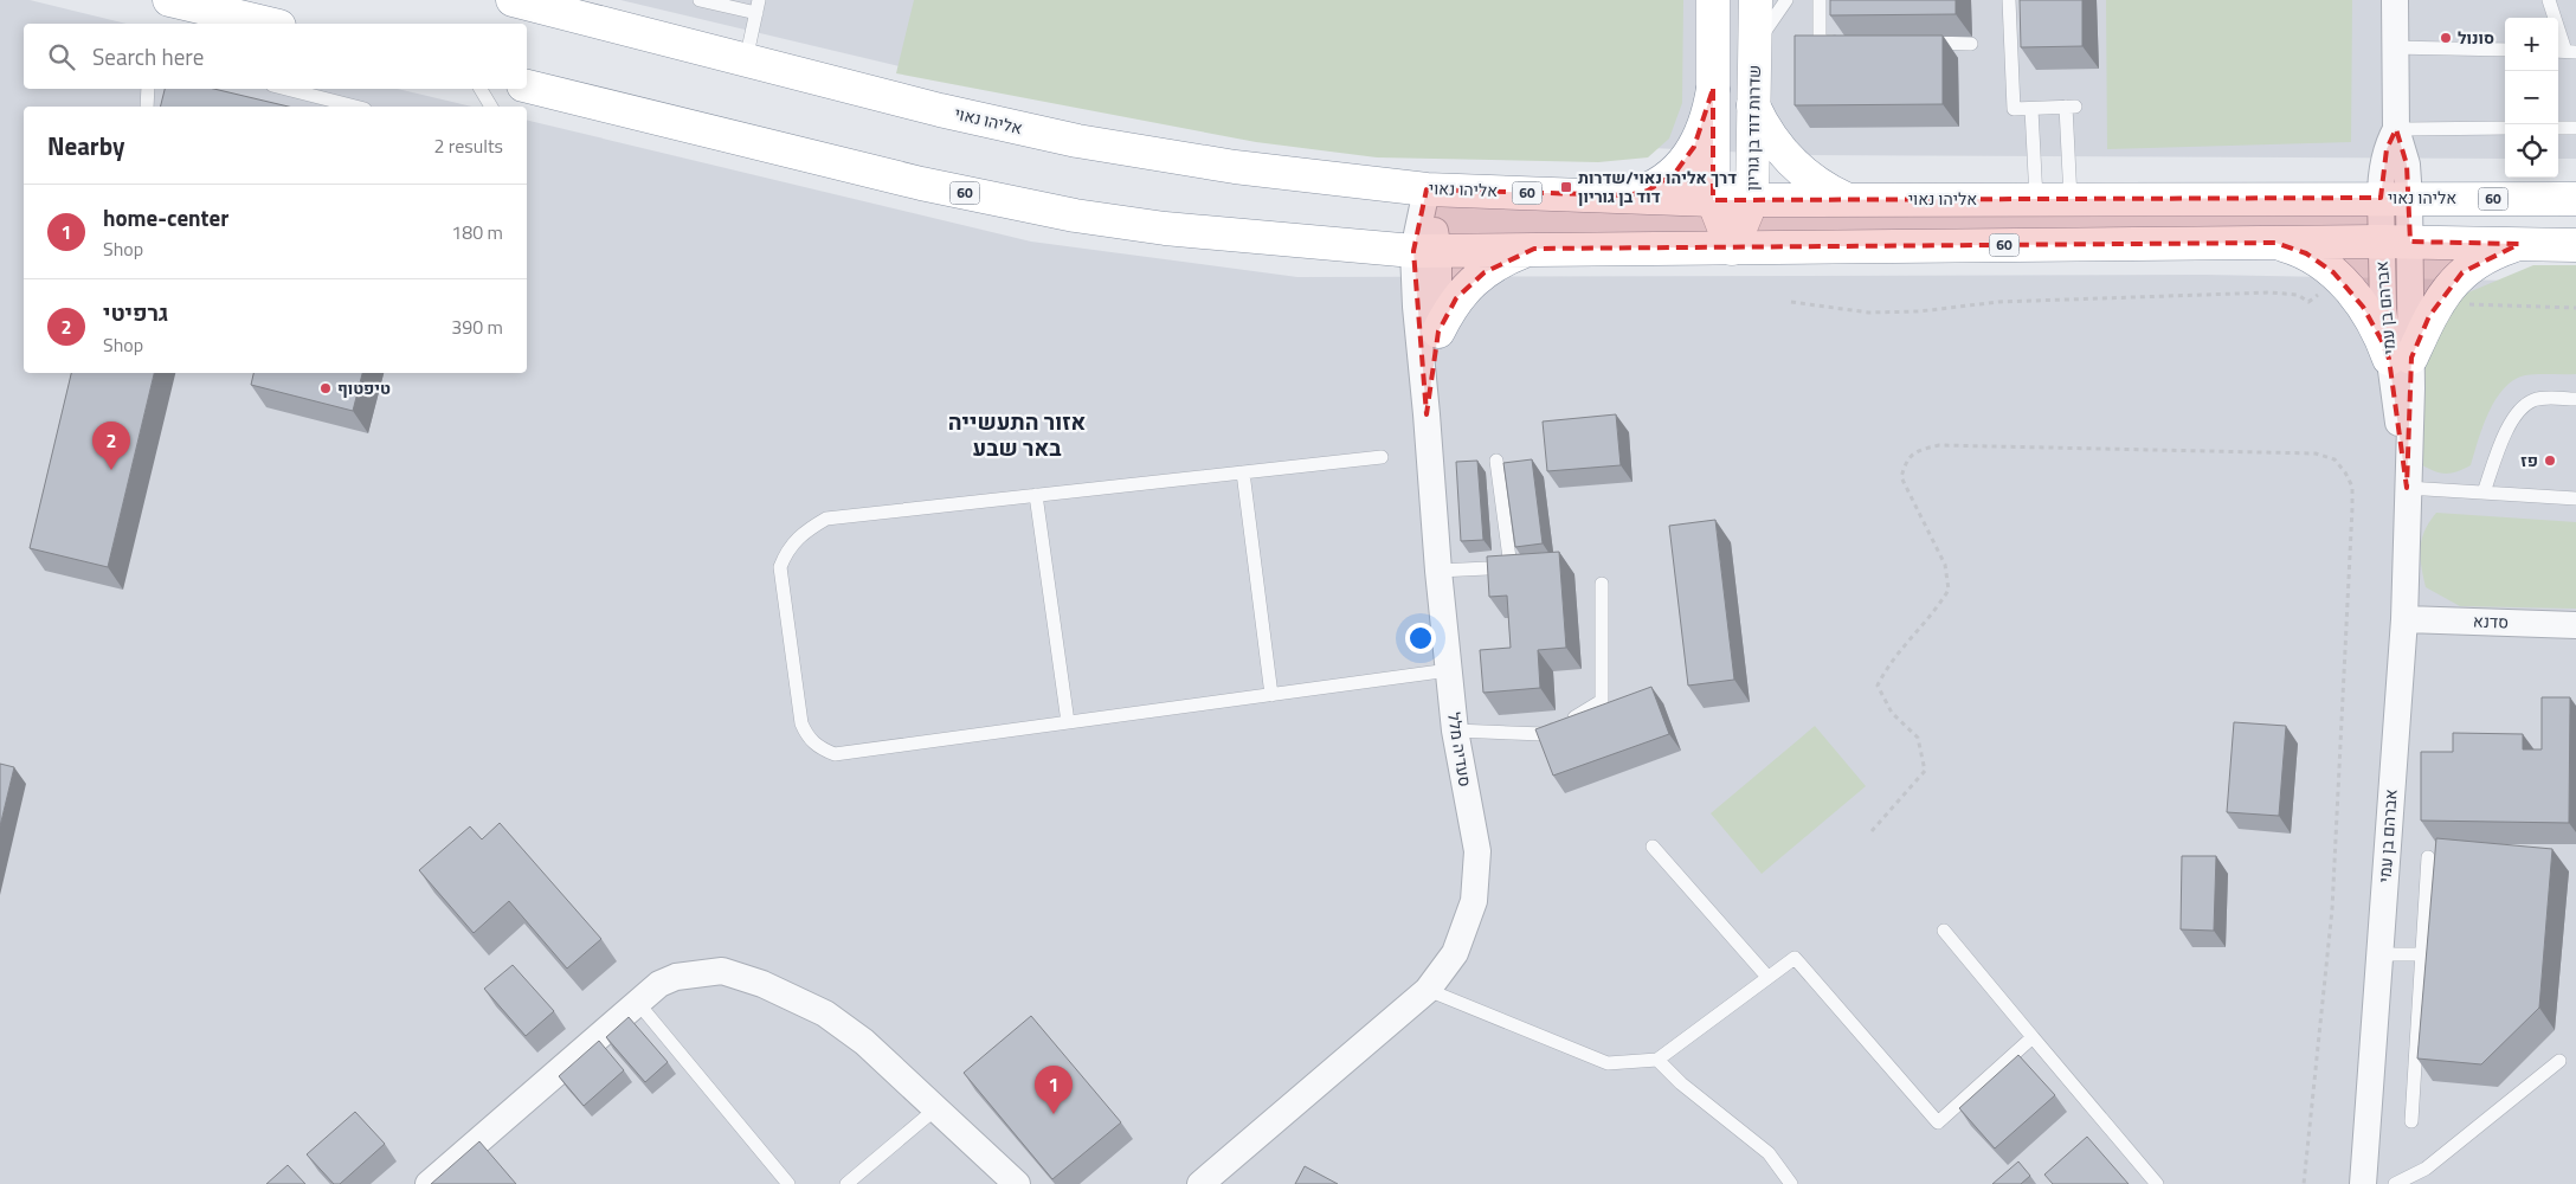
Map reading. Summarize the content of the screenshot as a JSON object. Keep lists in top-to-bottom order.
{
  "streets": {
    "main road": ["אליהו נאוי", "שדרות דוד בן גוריון", "60"],
    "street": ["אברהם בן עמי", "סדנא", "סעדיה מלל"]
  },
  "crossings": [
    ["אליהו נאוי", "שדרות דוד בן גוריון"],
    ["אליהו נאוי", "אברהם בן עמי"],
    ["אליהו נאוי", "סעדיה מלל"],
    ["שדרות דוד בן גוריון", "60"],
    ["60", "אברהם בן עמי"],
    ["60", "סעדיה מלל"],
    ["אברהם בן עמי", "סדנא"]
  ],
  "districts": ["אזור התעשייה באר שבע"],
  "places": {
    "other": ["סונול", "טיפטוף", "פז"],
    "transit": ["דרך אליהו נאוי/שדרות דוד בן גוריון"]
  },
  "page": {
    "map_buttons": ["+", "−"],
    "search": "Search here",
    "heading": ["Nearby", "2 results"],
    "list": [
      {
        "mark": "1",
        "name": "home-center",
        "note": "Shop",
        "value": "180 m"
      },
      {
        "mark": "2",
        "name": "גרפיטי",
        "note": "Shop",
        "value": "390 m"
      }
    ],
    "pins": ["2", "1"]
  }
}
